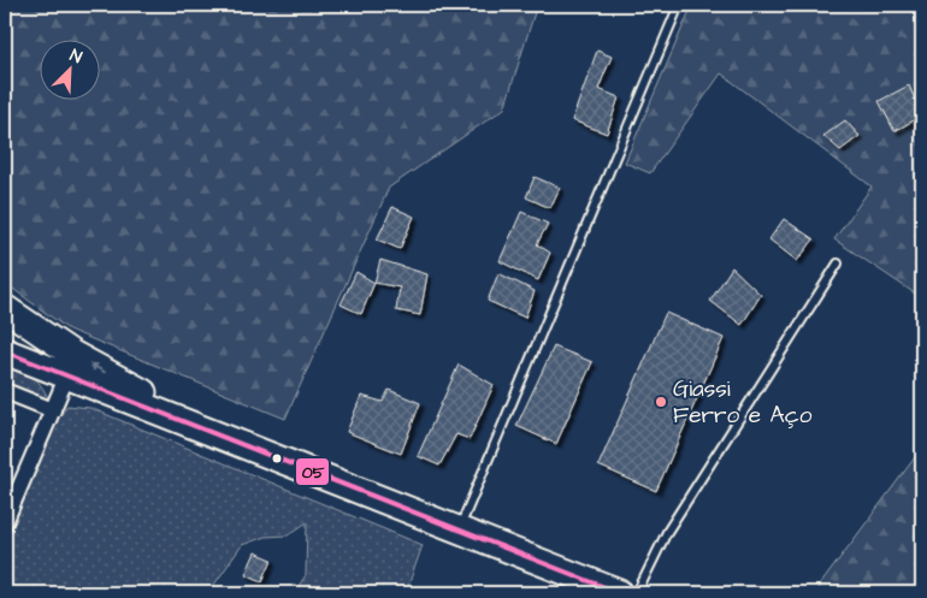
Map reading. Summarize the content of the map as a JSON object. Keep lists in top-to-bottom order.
{
  "places": ["Giassi Ferro e Aço"],
  "lines": ["transit line 05"],
  "north": "top right"
}
